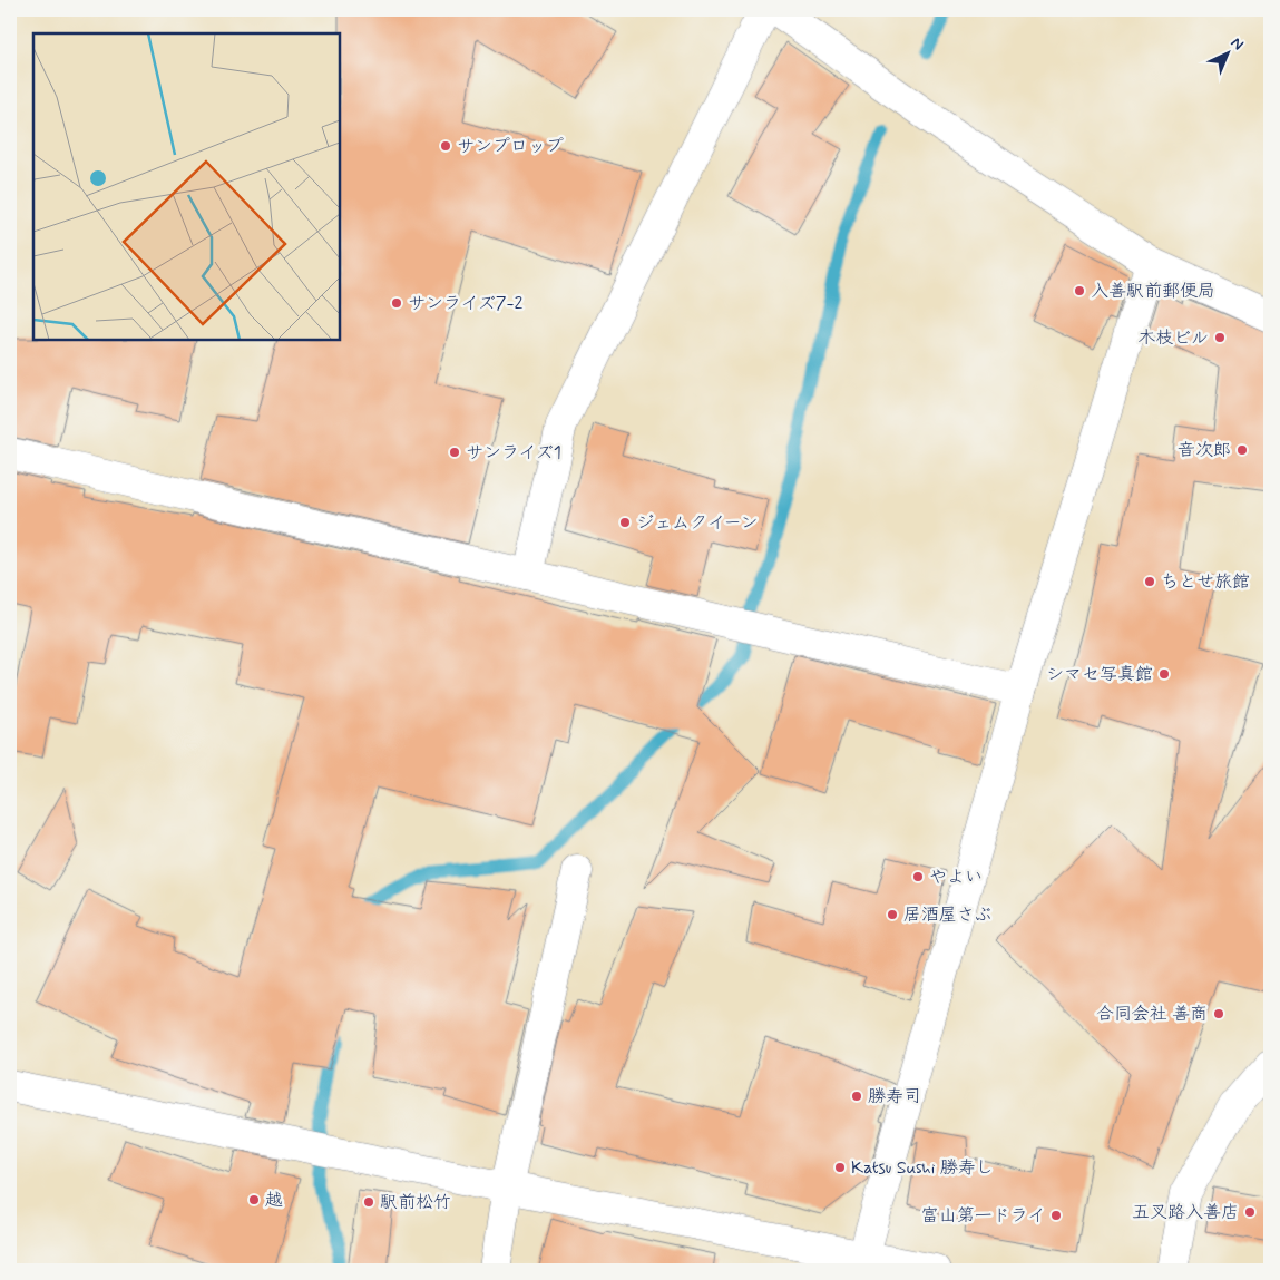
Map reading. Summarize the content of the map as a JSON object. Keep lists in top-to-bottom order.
{
  "places": [
    "サンプロップ",
    "入善駅前郵便局",
    "サンライズ7-2",
    "木枝ビル",
    "音次郎",
    "サンライズ1",
    "ジェムクイーン",
    "ちとせ旅館",
    "シマセ写真館",
    "やよい",
    "居酒屋さぶ",
    "合同会社 善商",
    "勝寿司",
    "Katsu Sushi 勝寿し",
    "越",
    "駅前松竹",
    "五叉路入善店",
    "富山第一ドライ"
  ],
  "north": "top right"
}
